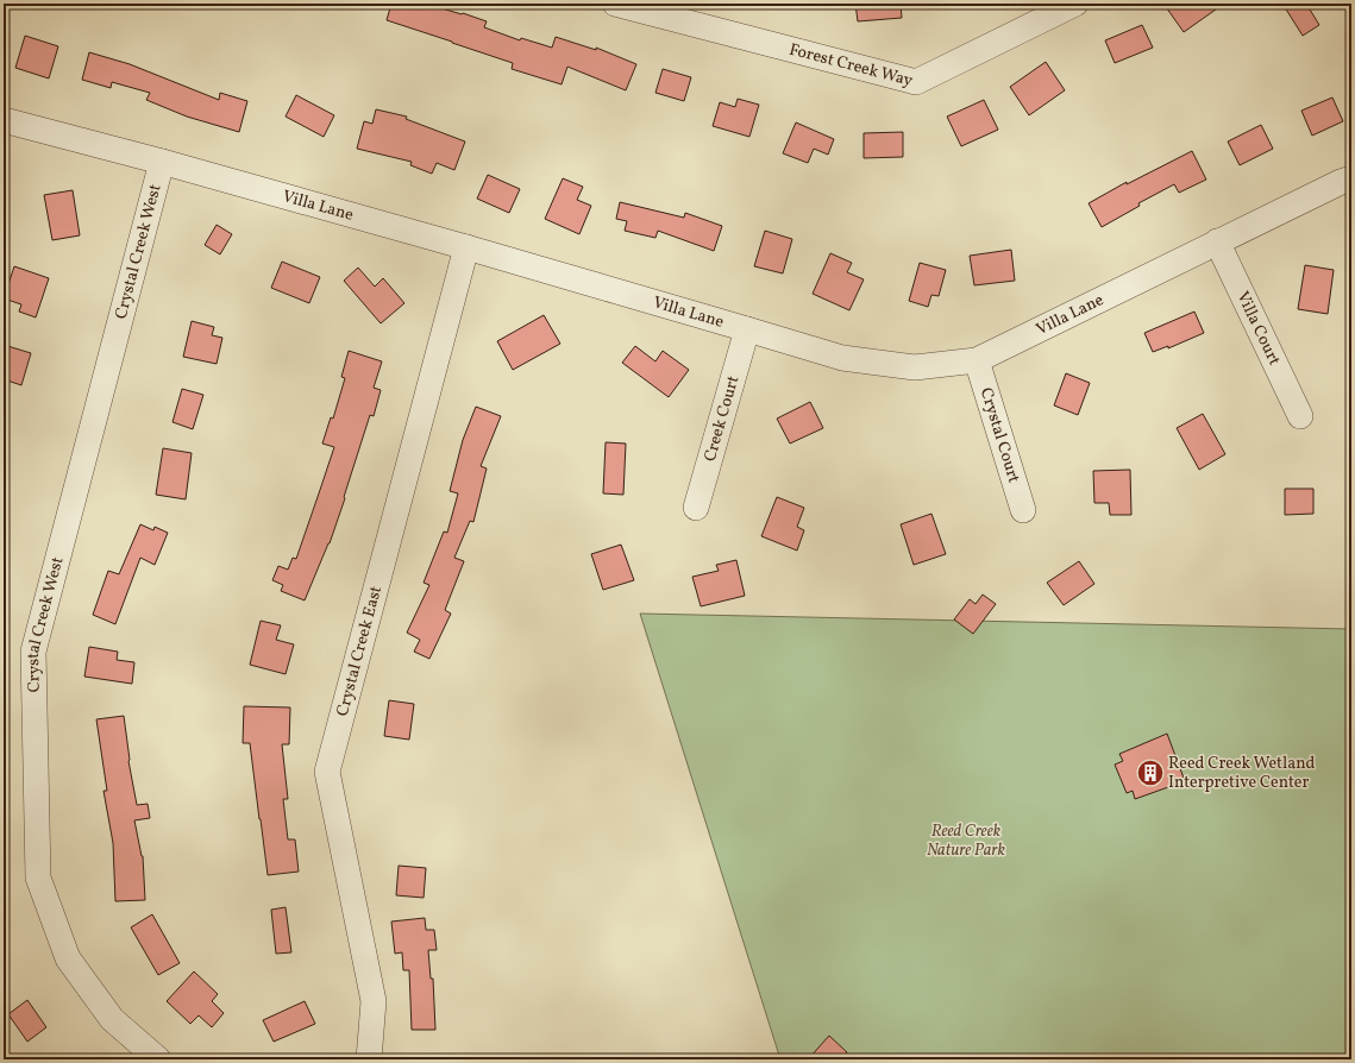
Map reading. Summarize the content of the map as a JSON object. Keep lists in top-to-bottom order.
{
  "streets": {
    "street": [
      "Forest Creek Way",
      "Villa Lane",
      "Crystal Creek West",
      "Villa Court",
      "Creek Court",
      "Crystal Court",
      "Crystal Creek East"
    ]
  },
  "crossings": [
    ["Villa Lane", "Crystal Creek West"],
    ["Villa Lane", "Villa Court"],
    ["Villa Lane", "Creek Court"],
    ["Villa Lane", "Crystal Court"],
    ["Villa Lane", "Crystal Creek East"]
  ],
  "parks": ["Reed Creek Nature Park"],
  "places": {
    "building": ["Reed Creek Wetland Interpretive Center"]
  }
}
